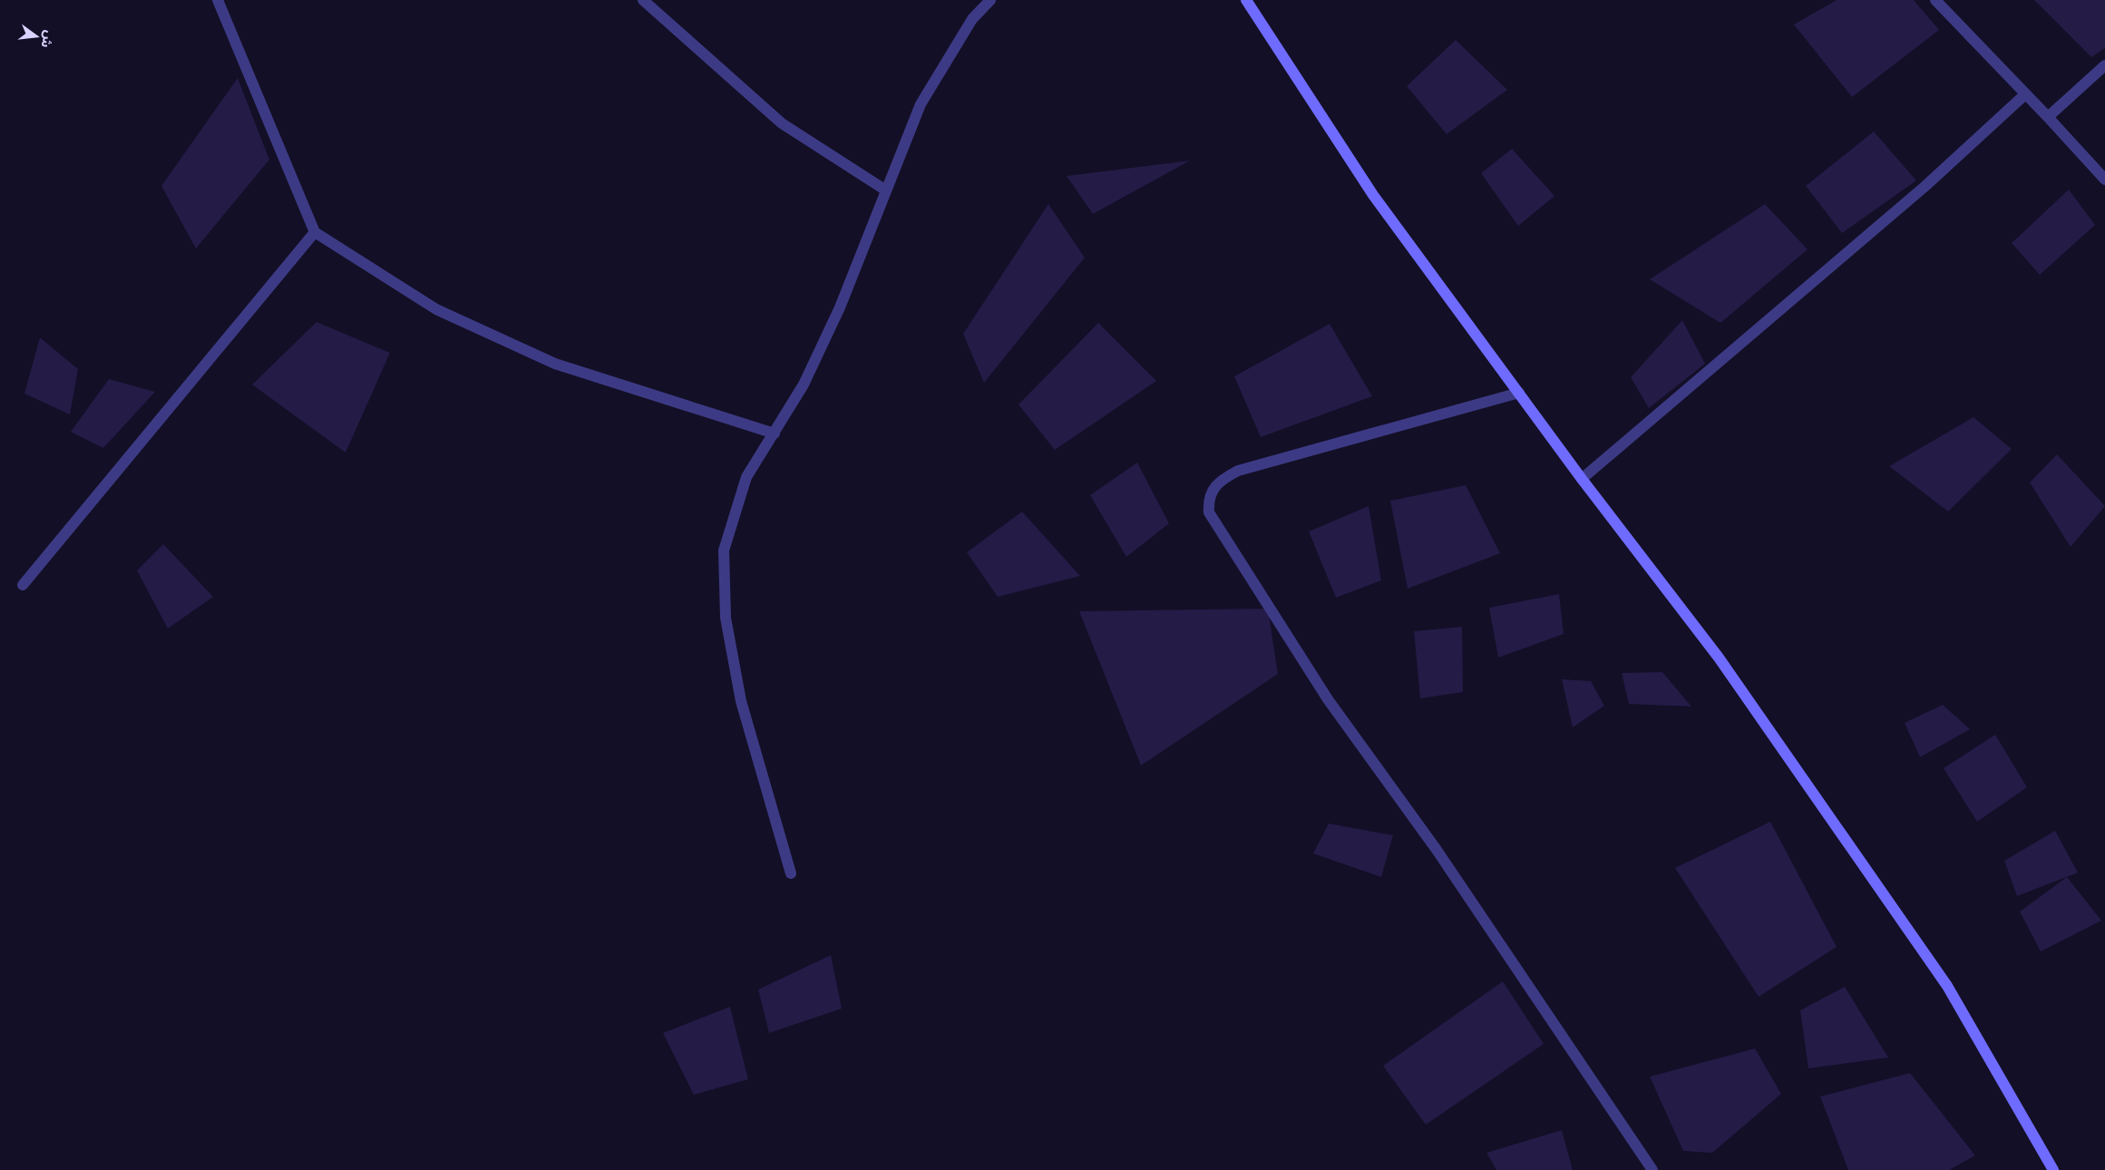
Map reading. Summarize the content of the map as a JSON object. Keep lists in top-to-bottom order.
{
  "north": "right"
}
